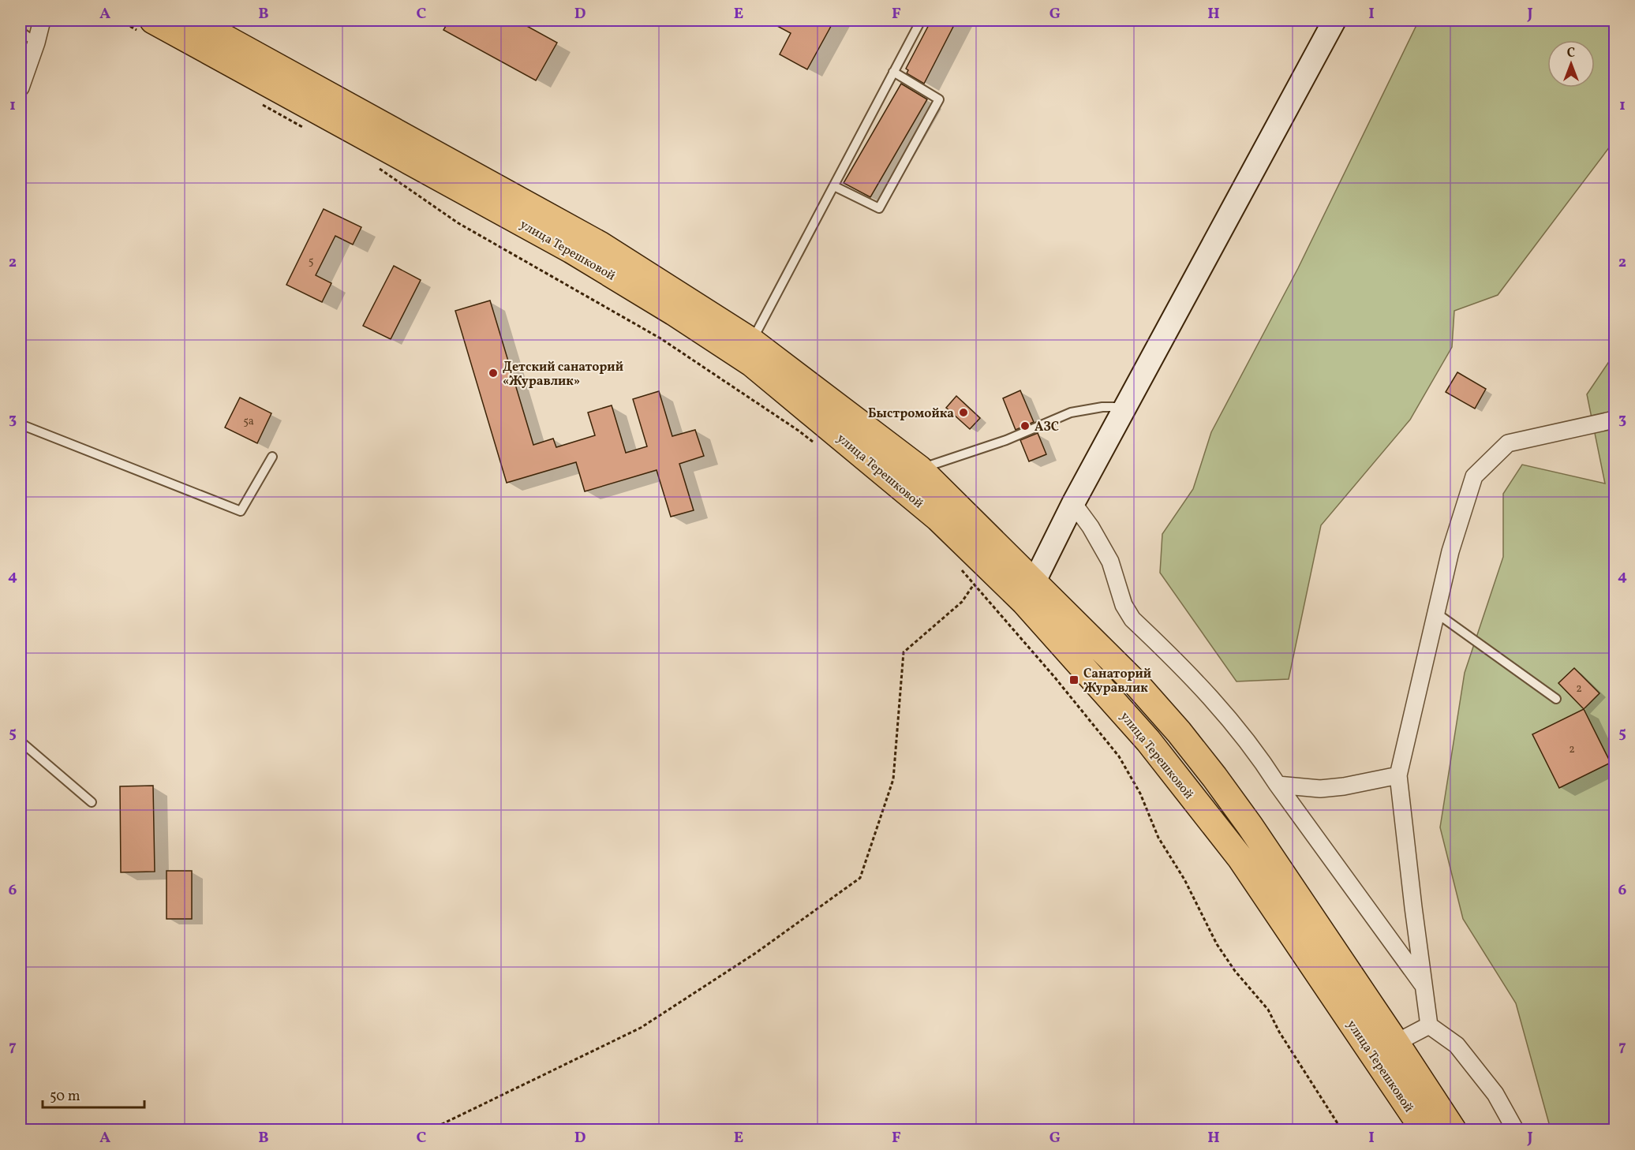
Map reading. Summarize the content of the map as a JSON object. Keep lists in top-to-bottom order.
{
  "streets": {
    "main road": ["улица Терешковой"]
  },
  "places": {
    "other": ["Детский санаторий «Журавлик»", "Быстромойка", "АЗС"],
    "transit": ["Санаторий Журавлик"]
  },
  "house_numbers": [
    "5",
    "5а",
    "2",
    "2"
  ],
  "scale_bar": "50 m",
  "north": "top",
  "grid": {
    "columns": [
      "A",
      "B",
      "C",
      "D",
      "E",
      "F",
      "G",
      "H",
      "I",
      "J"
    ],
    "rows": [
      "1",
      "2",
      "3",
      "4",
      "5",
      "6",
      "7"
    ]
  }
}
